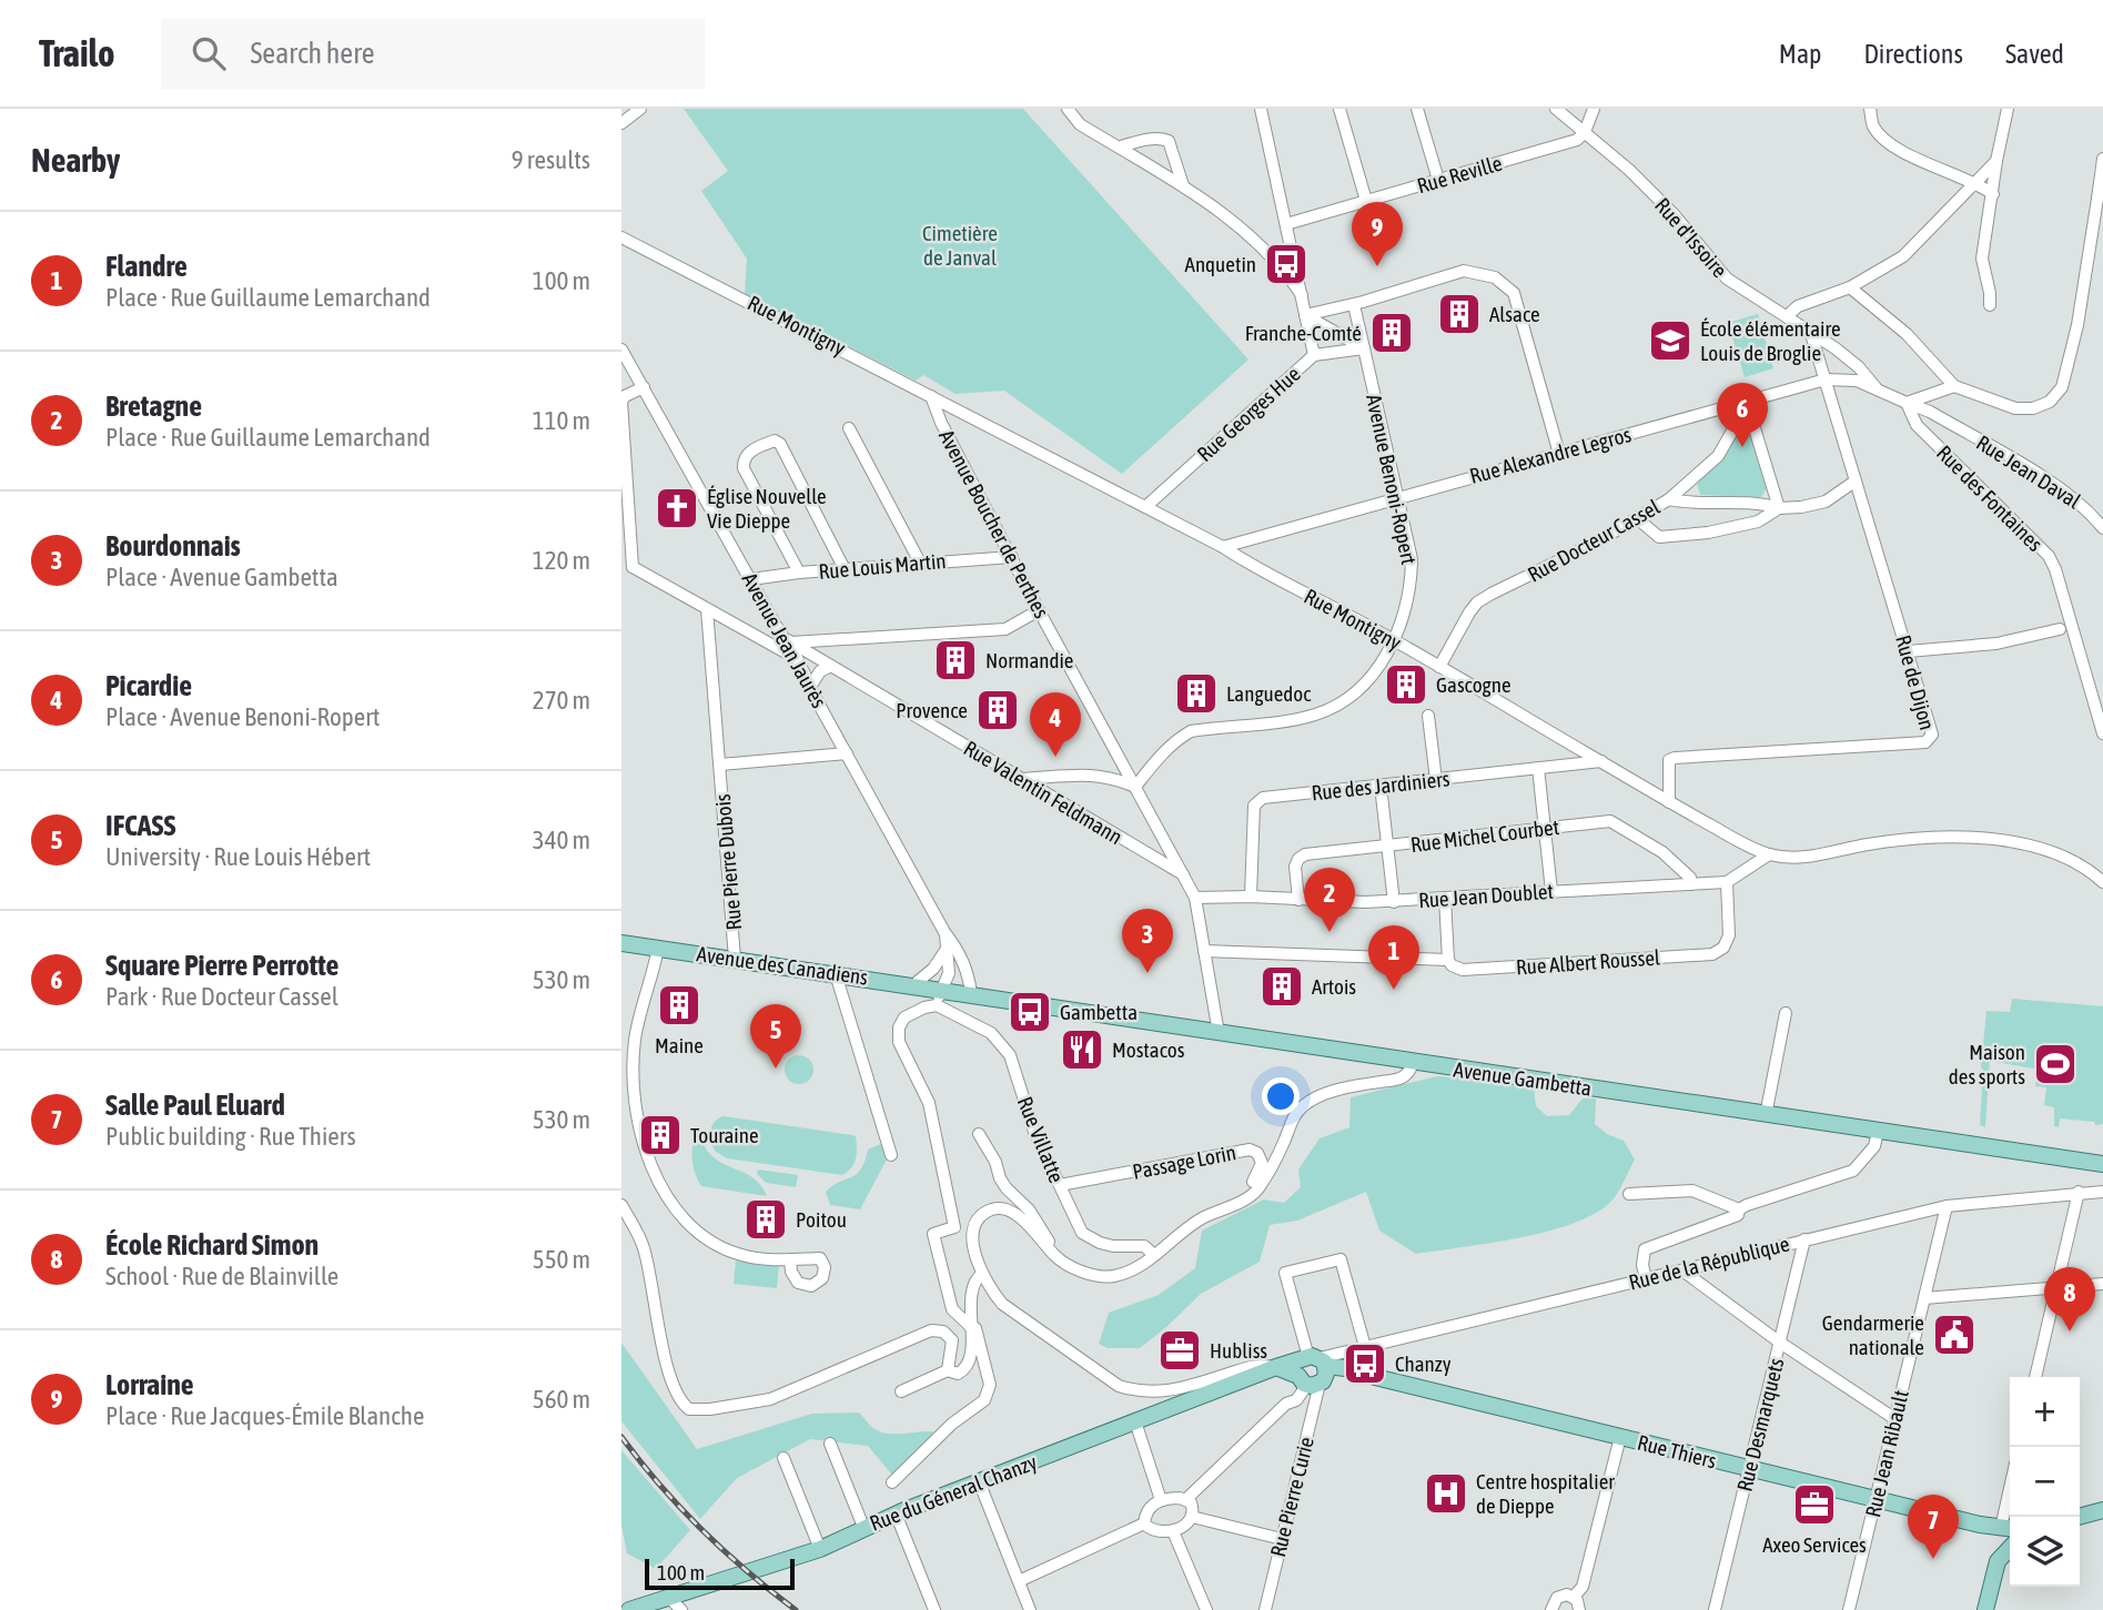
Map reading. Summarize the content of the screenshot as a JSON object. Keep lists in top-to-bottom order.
{
  "streets": {
    "main road": [
      "Avenue des Canadiens",
      "Avenue Gambetta",
      "Rue Thiers",
      "Rue du Géneral Chanzy"
    ],
    "street": [
      "Rue Reville",
      "Rue d'Issoire",
      "Rue Montigny",
      "Rue Georges Hue",
      "Rue Alexandre Legros",
      "Rue Jean Daval",
      "Avenue Benoni-Ropert",
      "Rue des Fontaines",
      "Avenue Boucher de Perthes",
      "Rue Docteur Cassel",
      "Rue Louis Martin",
      "Avenue Jean Jaurès",
      "Rue de Dijon",
      "Rue des Jardiniers",
      "Rue Valentin Feldmann",
      "Rue Michel Courbet",
      "Rue Pierre Dubois",
      "Rue Jean Doublet",
      "Rue Albert Roussel",
      "Rue Villatte",
      "Passage Lorin",
      "Rue de la République",
      "Rue Desmarquets",
      "Rue Jean Ribault",
      "Rue Pierre Curie"
    ]
  },
  "crossings": [
    ["Rue Reville", "Rue d'Issoire"],
    ["Rue d'Issoire", "Rue Alexandre Legros"],
    ["Rue d'Issoire", "Rue Jean Daval"],
    ["Rue d'Issoire", "Rue des Fontaines"],
    ["Rue d'Issoire", "Rue de Dijon"],
    ["Rue Montigny", "Rue Georges Hue"],
    ["Rue Montigny", "Rue Alexandre Legros"],
    ["Rue Montigny", "Avenue Benoni-Ropert"],
    ["Rue Montigny", "Avenue Boucher de Perthes"],
    ["Rue Montigny", "Rue Docteur Cassel"],
    ["Rue Montigny", "Rue de Dijon"],
    ["Rue Montigny", "Rue des Jardiniers"],
    ["Rue Montigny", "Rue Jean Doublet"],
    ["Rue Georges Hue", "Avenue Benoni-Ropert"],
    ["Rue Alexandre Legros", "Avenue Benoni-Ropert"],
    ["Rue Alexandre Legros", "Rue de Dijon"],
    ["Rue Jean Daval", "Rue des Fontaines"],
    ["Avenue Benoni-Ropert", "Avenue Boucher de Perthes"],
    ["Avenue Boucher de Perthes", "Rue Louis Martin"],
    ["Avenue Boucher de Perthes", "Rue Valentin Feldmann"],
    ["Avenue Boucher de Perthes", "Rue Jean Doublet"],
    ["Avenue Boucher de Perthes", "Rue Albert Roussel"],
    ["Avenue Boucher de Perthes", "Avenue Gambetta"],
    ["Rue Louis Martin", "Avenue Jean Jaurès"],
    ["Avenue Jean Jaurès", "Rue Valentin Feldmann"],
    ["Avenue Jean Jaurès", "Avenue des Canadiens"],
    ["Avenue Jean Jaurès", "Avenue Gambetta"],
    ["Avenue Jean Jaurès", "Rue Villatte"],
    ["Rue des Jardiniers", "Rue Jean Doublet"],
    ["Rue Michel Courbet", "Rue Jean Doublet"],
    ["Rue Pierre Dubois", "Avenue des Canadiens"],
    ["Rue Jean Doublet", "Rue Albert Roussel"],
    ["Avenue des Canadiens", "Avenue Gambetta"],
    ["Rue Villatte", "Passage Lorin"],
    ["Rue de la République", "Rue Desmarquets"],
    ["Rue de la République", "Rue Thiers"],
    ["Rue de la République", "Rue Jean Ribault"],
    ["Rue de la République", "Rue Pierre Curie"],
    ["Rue Desmarquets", "Rue Thiers"],
    ["Rue Thiers", "Rue Jean Ribault"],
    ["Rue Thiers", "Rue Pierre Curie"]
  ],
  "parks": ["Cimetière de Janval"],
  "places": {
    "bus stop": ["Anquetin", "Gambetta", "Chanzy"],
    "building": [
      "Alsace",
      "Franche-Comté",
      "Normandie",
      "Gascogne",
      "Languedoc",
      "Provence",
      "Artois",
      "Maine",
      "Touraine",
      "Poitou"
    ],
    "school or university": ["École élémentaire Louis de Broglie"],
    "church": ["Église Nouvelle Vie Dieppe"],
    "restaurant": ["Mostacos"],
    "sports": ["Maison des sports"],
    "public building": ["Gendarmerie nationale"],
    "office": ["Hubliss", "Axeo Services"],
    "hospital": ["Centre hospitalier de Dieppe"]
  },
  "scale_bar": "100 m",
  "page": {
    "header": "Trailo",
    "search": "Search here",
    "nav": ["Map", "Directions", "Saved"],
    "heading": ["Nearby", "9 results"],
    "pins": [
      "9",
      "6",
      "4",
      "2",
      "3",
      "1",
      "5",
      "8",
      "7"
    ],
    "list": [
      {
        "mark": "1",
        "name": "Flandre",
        "note": "Place · Rue Guillaume Lemarchand",
        "value": "100 m"
      },
      {
        "mark": "2",
        "name": "Bretagne",
        "note": "Place · Rue Guillaume Lemarchand",
        "value": "110 m"
      },
      {
        "mark": "3",
        "name": "Bourdonnais",
        "note": "Place · Avenue Gambetta",
        "value": "120 m"
      },
      {
        "mark": "4",
        "name": "Picardie",
        "note": "Place · Avenue Benoni-Ropert",
        "value": "270 m"
      },
      {
        "mark": "5",
        "name": "IFCASS",
        "note": "University · Rue Louis Hébert",
        "value": "340 m"
      },
      {
        "mark": "6",
        "name": "Square Pierre Perrotte",
        "note": "Park · Rue Docteur Cassel",
        "value": "530 m"
      },
      {
        "mark": "7",
        "name": "Salle Paul Eluard",
        "note": "Public building · Rue Thiers",
        "value": "530 m"
      },
      {
        "mark": "8",
        "name": "École Richard Simon",
        "note": "School · Rue de Blainville",
        "value": "550 m"
      },
      {
        "mark": "9",
        "name": "Lorraine",
        "note": "Place · Rue Jacques-Émile Blanche",
        "value": "560 m"
      }
    ],
    "map_buttons": ["+", "−"],
    "scale": "100 m"
  }
}
